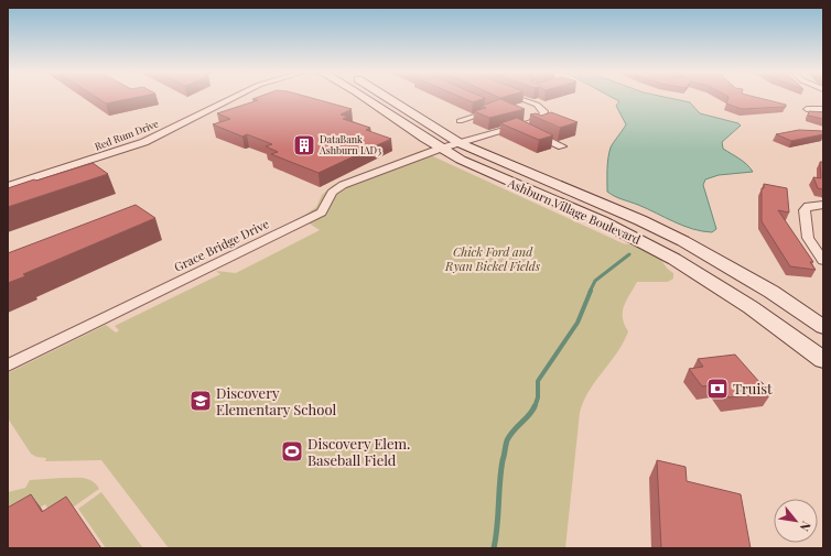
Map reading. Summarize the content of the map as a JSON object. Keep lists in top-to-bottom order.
{
  "streets": {
    "main road": ["Ashburn Village Boulevard"],
    "street": ["Red Rum Drive", "Grace Bridge Drive"]
  },
  "crossings": [
    ["Ashburn Village Boulevard", "Grace Bridge Drive"]
  ],
  "parks": ["Chick Ford and Ryan Bickel Fields"],
  "places": {
    "building": ["DataBank Ashburn IAD3"],
    "bank": ["Truist"],
    "school or university": ["Discovery Elementary School"],
    "sports": ["Discovery Elem. Baseball Field"]
  },
  "north": "bottom right"
}
